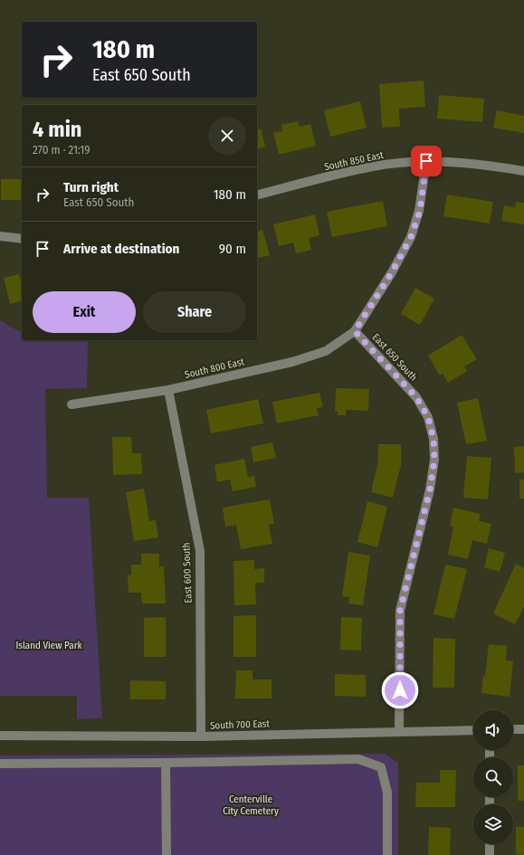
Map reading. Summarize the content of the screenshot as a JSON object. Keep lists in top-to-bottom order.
{
  "streets": {
    "street": [
      "South 850 East",
      "East 650 South",
      "South 800 East",
      "East 600 South",
      "South 700 East"
    ]
  },
  "crossings": [
    ["East 650 South", "South 800 East"],
    ["East 650 South", "South 700 East"],
    ["South 800 East", "East 600 South"],
    ["East 600 South", "South 700 East"]
  ],
  "parks": ["Island View Park", "Centerville City Cemetery"],
  "page": {
    "turn": ["180 m", "East 650 South"],
    "heading": ["4 min", "270 m · 21:19"],
    "list": [
      {
        "name": "Turn right",
        "note": "East 650 South",
        "value": "180 m"
      },
      {
        "name": "Arrive at destination",
        "value": "90 m"
      }
    ],
    "buttons": ["Exit", "Share"]
  }
}
